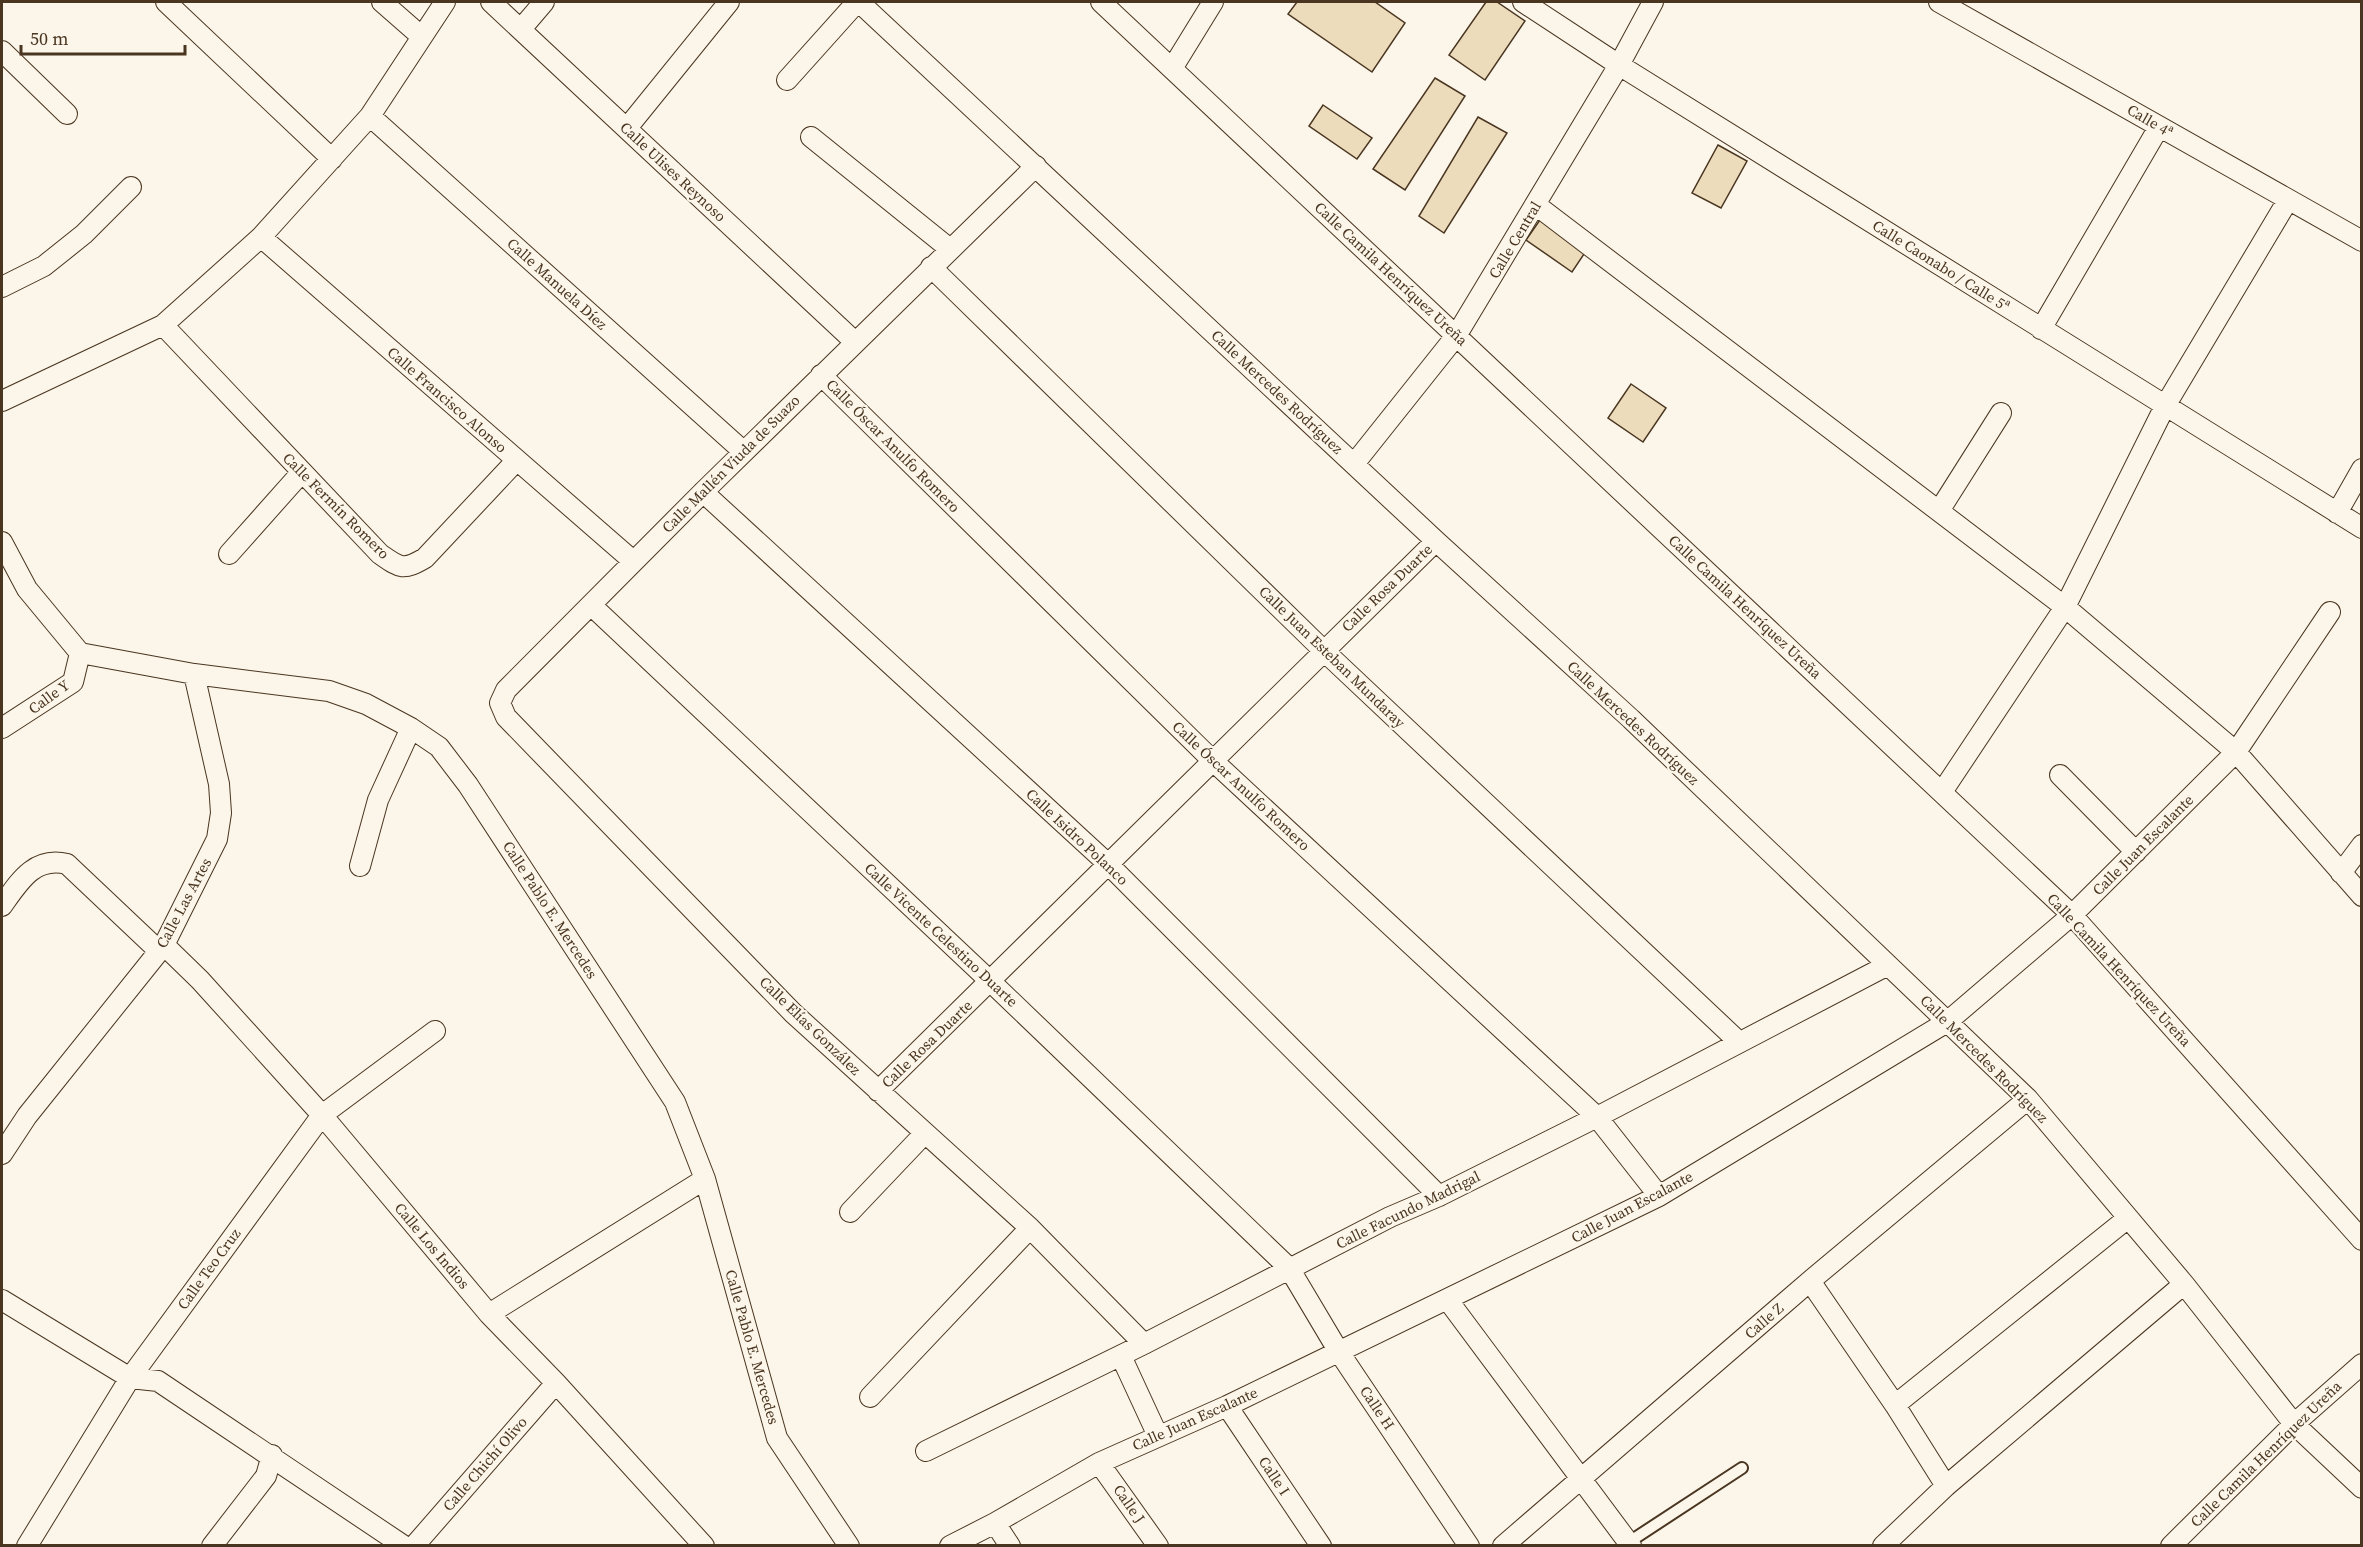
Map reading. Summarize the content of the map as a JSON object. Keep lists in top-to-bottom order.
{
  "streets": {
    "street": [
      "Calle 4ª",
      "Calle Ulises Reynoso",
      "Calle Central",
      "Calle Caonabo / Calle 5ª",
      "Calle Camila Henríquez Ureña",
      "Calle Manuela Díez",
      "Calle Mercedes Rodríguez",
      "Calle Francisco Alonso",
      "Calle Óscar Anulfo Romero",
      "Calle Mallén Viuda de Suazo",
      "Calle Fermín Romero",
      "Calle Rosa Duarte",
      "Calle Juan Esteban Mundaray",
      "Calle Y",
      "Calle Isidro Polanco",
      "Calle Juan Escalante",
      "Calle Las Artes",
      "Calle Pablo E. Mercedes",
      "Calle Vicente Celestino Duarte",
      "Calle Elías González",
      "Calle Facundo Madrigal",
      "Calle Los Indios",
      "Calle Teo Cruz",
      "Calle Z",
      "Calle H",
      "Calle Chichí Olivo",
      "Calle I",
      "Calle J"
    ]
  },
  "crossings": [
    ["Calle Ulises Reynoso", "Calle Mallén Viuda de Suazo"],
    ["Calle Central", "Calle Caonabo / Calle 5ª"],
    ["Calle Central", "Calle Camila Henríquez Ureña"],
    ["Calle Central", "Calle Mercedes Rodríguez"],
    ["Calle Camila Henríquez Ureña", "Calle Mercedes Rodríguez"],
    ["Calle Camila Henríquez Ureña", "Calle Juan Escalante"],
    ["Calle Manuela Díez", "Calle Mallén Viuda de Suazo"],
    ["Calle Mercedes Rodríguez", "Calle Mallén Viuda de Suazo"],
    ["Calle Mercedes Rodríguez", "Calle Rosa Duarte"],
    ["Calle Mercedes Rodríguez", "Calle Juan Escalante"],
    ["Calle Mercedes Rodríguez", "Calle Facundo Madrigal"],
    ["Calle Mercedes Rodríguez", "Calle Z"],
    ["Calle Francisco Alonso", "Calle Mallén Viuda de Suazo"],
    ["Calle Francisco Alonso", "Calle Fermín Romero"],
    ["Calle Óscar Anulfo Romero", "Calle Mallén Viuda de Suazo"],
    ["Calle Óscar Anulfo Romero", "Calle Rosa Duarte"],
    ["Calle Óscar Anulfo Romero", "Calle Juan Escalante"],
    ["Calle Óscar Anulfo Romero", "Calle Facundo Madrigal"],
    ["Calle Mallén Viuda de Suazo", "Calle Juan Esteban Mundaray"],
    ["Calle Mallén Viuda de Suazo", "Calle Isidro Polanco"],
    ["Calle Mallén Viuda de Suazo", "Calle Vicente Celestino Duarte"],
    ["Calle Mallén Viuda de Suazo", "Calle Elías González"],
    ["Calle Rosa Duarte", "Calle Juan Esteban Mundaray"],
    ["Calle Rosa Duarte", "Calle Isidro Polanco"],
    ["Calle Rosa Duarte", "Calle Vicente Celestino Duarte"],
    ["Calle Rosa Duarte", "Calle Elías González"],
    ["Calle Juan Esteban Mundaray", "Calle Facundo Madrigal"],
    ["Calle Y", "Calle Pablo E. Mercedes"],
    ["Calle Isidro Polanco", "Calle Facundo Madrigal"],
    ["Calle Juan Escalante", "Calle H"],
    ["Calle Juan Escalante", "Calle I"],
    ["Calle Juan Escalante", "Calle J"],
    ["Calle Las Artes", "Calle Pablo E. Mercedes"],
    ["Calle Las Artes", "Calle Los Indios"],
    ["Calle Vicente Celestino Duarte", "Calle Facundo Madrigal"],
    ["Calle Vicente Celestino Duarte", "Calle H"],
    ["Calle Elías González", "Calle Facundo Madrigal"],
    ["Calle Facundo Madrigal", "Calle H"],
    ["Calle Los Indios", "Calle Teo Cruz"],
    ["Calle Los Indios", "Calle Chichí Olivo"]
  ],
  "scale_bar": "50 m"
}
